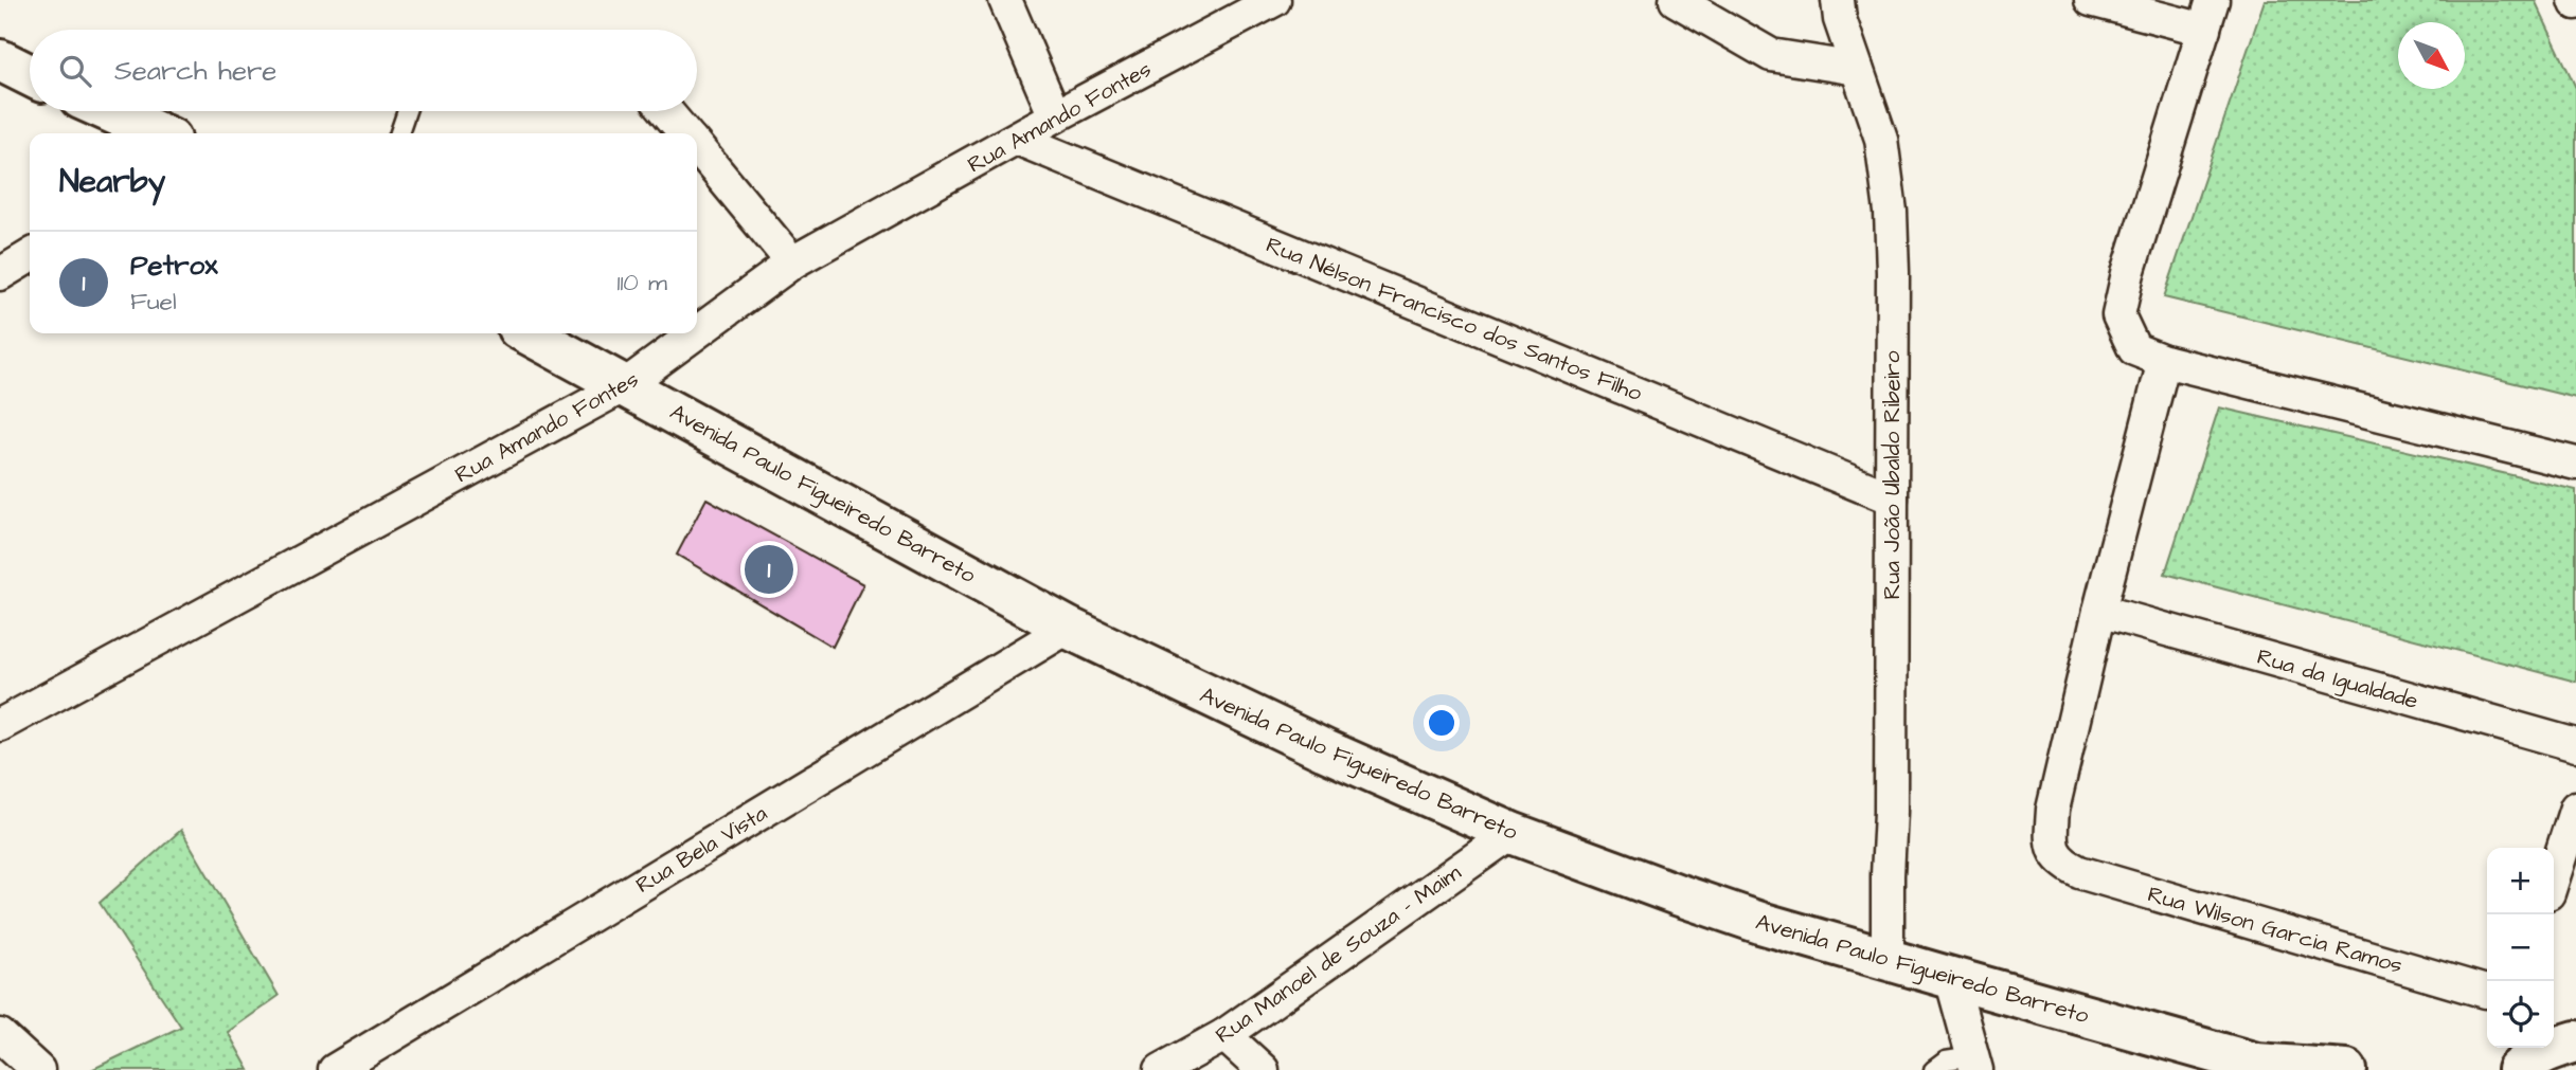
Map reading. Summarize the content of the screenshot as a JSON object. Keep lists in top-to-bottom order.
{
  "streets": {
    "main road": ["Avenida Paulo Figueiredo Barreto"],
    "street": [
      "Rua Amando Fontes",
      "Rua Nélson Francisco dos Santos Filho",
      "Rua João Ubaldo Ribeiro",
      "Rua da Igualdade",
      "Rua Bela Vista",
      "Rua Wilson Garcia Ramos",
      "Rua Manoel de Souza - Maim"
    ]
  },
  "crossings": [
    ["Rua Amando Fontes", "Rua Nélson Francisco dos Santos Filho"],
    ["Rua Amando Fontes", "Avenida Paulo Figueiredo Barreto"],
    ["Rua Nélson Francisco dos Santos Filho", "Rua João Ubaldo Ribeiro"],
    ["Rua João Ubaldo Ribeiro", "Avenida Paulo Figueiredo Barreto"],
    ["Avenida Paulo Figueiredo Barreto", "Rua Bela Vista"],
    ["Avenida Paulo Figueiredo Barreto", "Rua Manoel de Souza - Maim"],
    ["Rua da Igualdade", "Rua Wilson Garcia Ramos"]
  ],
  "north": "bottom right",
  "page": {
    "search": "Search here",
    "heading": "Nearby",
    "list": [
      {
        "mark": "1",
        "name": "Petrox",
        "note": "Fuel",
        "value": "110 m"
      }
    ],
    "pins": "1",
    "map_buttons": ["+", "−"]
  }
}
